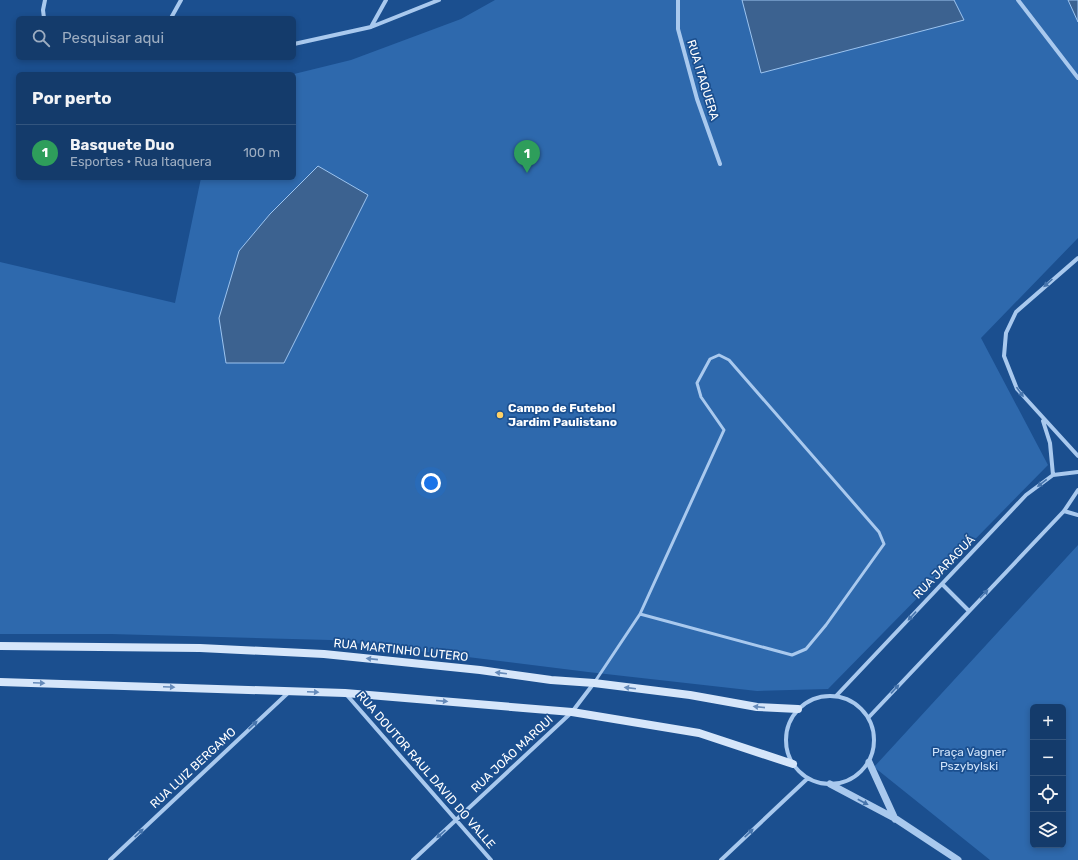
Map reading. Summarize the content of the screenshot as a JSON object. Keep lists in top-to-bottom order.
{
  "streets": {
    "main road": ["RUA MARTINHO LUTERO"],
    "street": [
      "RUA ITAQUERA",
      "RUA JARAGUÁ",
      "RUA JOÃO MARQUI",
      "RUA LUIZ BERGAMO",
      "RUA DOUTOR RAUL DAVID DO VALLE"
    ]
  },
  "crossings": [
    ["RUA JARAGUÁ", "RUA MARTINHO LUTERO"],
    ["RUA MARTINHO LUTERO", "RUA JOÃO MARQUI"],
    ["RUA JOÃO MARQUI", "RUA DOUTOR RAUL DAVID DO VALLE"]
  ],
  "one_way": ["RUA JARAGUÁ", "RUA LUIZ BERGAMO"],
  "parks": ["Praça Vagner Pszybylski"],
  "places": ["Campo de Futebol Jardim Paulistano"],
  "page": {
    "search": "Pesquisar aqui",
    "heading": "Por perto",
    "list": [
      {
        "mark": "1",
        "name": "Basquete Duo",
        "note": "Esportes · Rua Itaquera",
        "value": "100 m"
      }
    ],
    "pins": "1",
    "map_buttons": ["+", "−"]
  }
}
